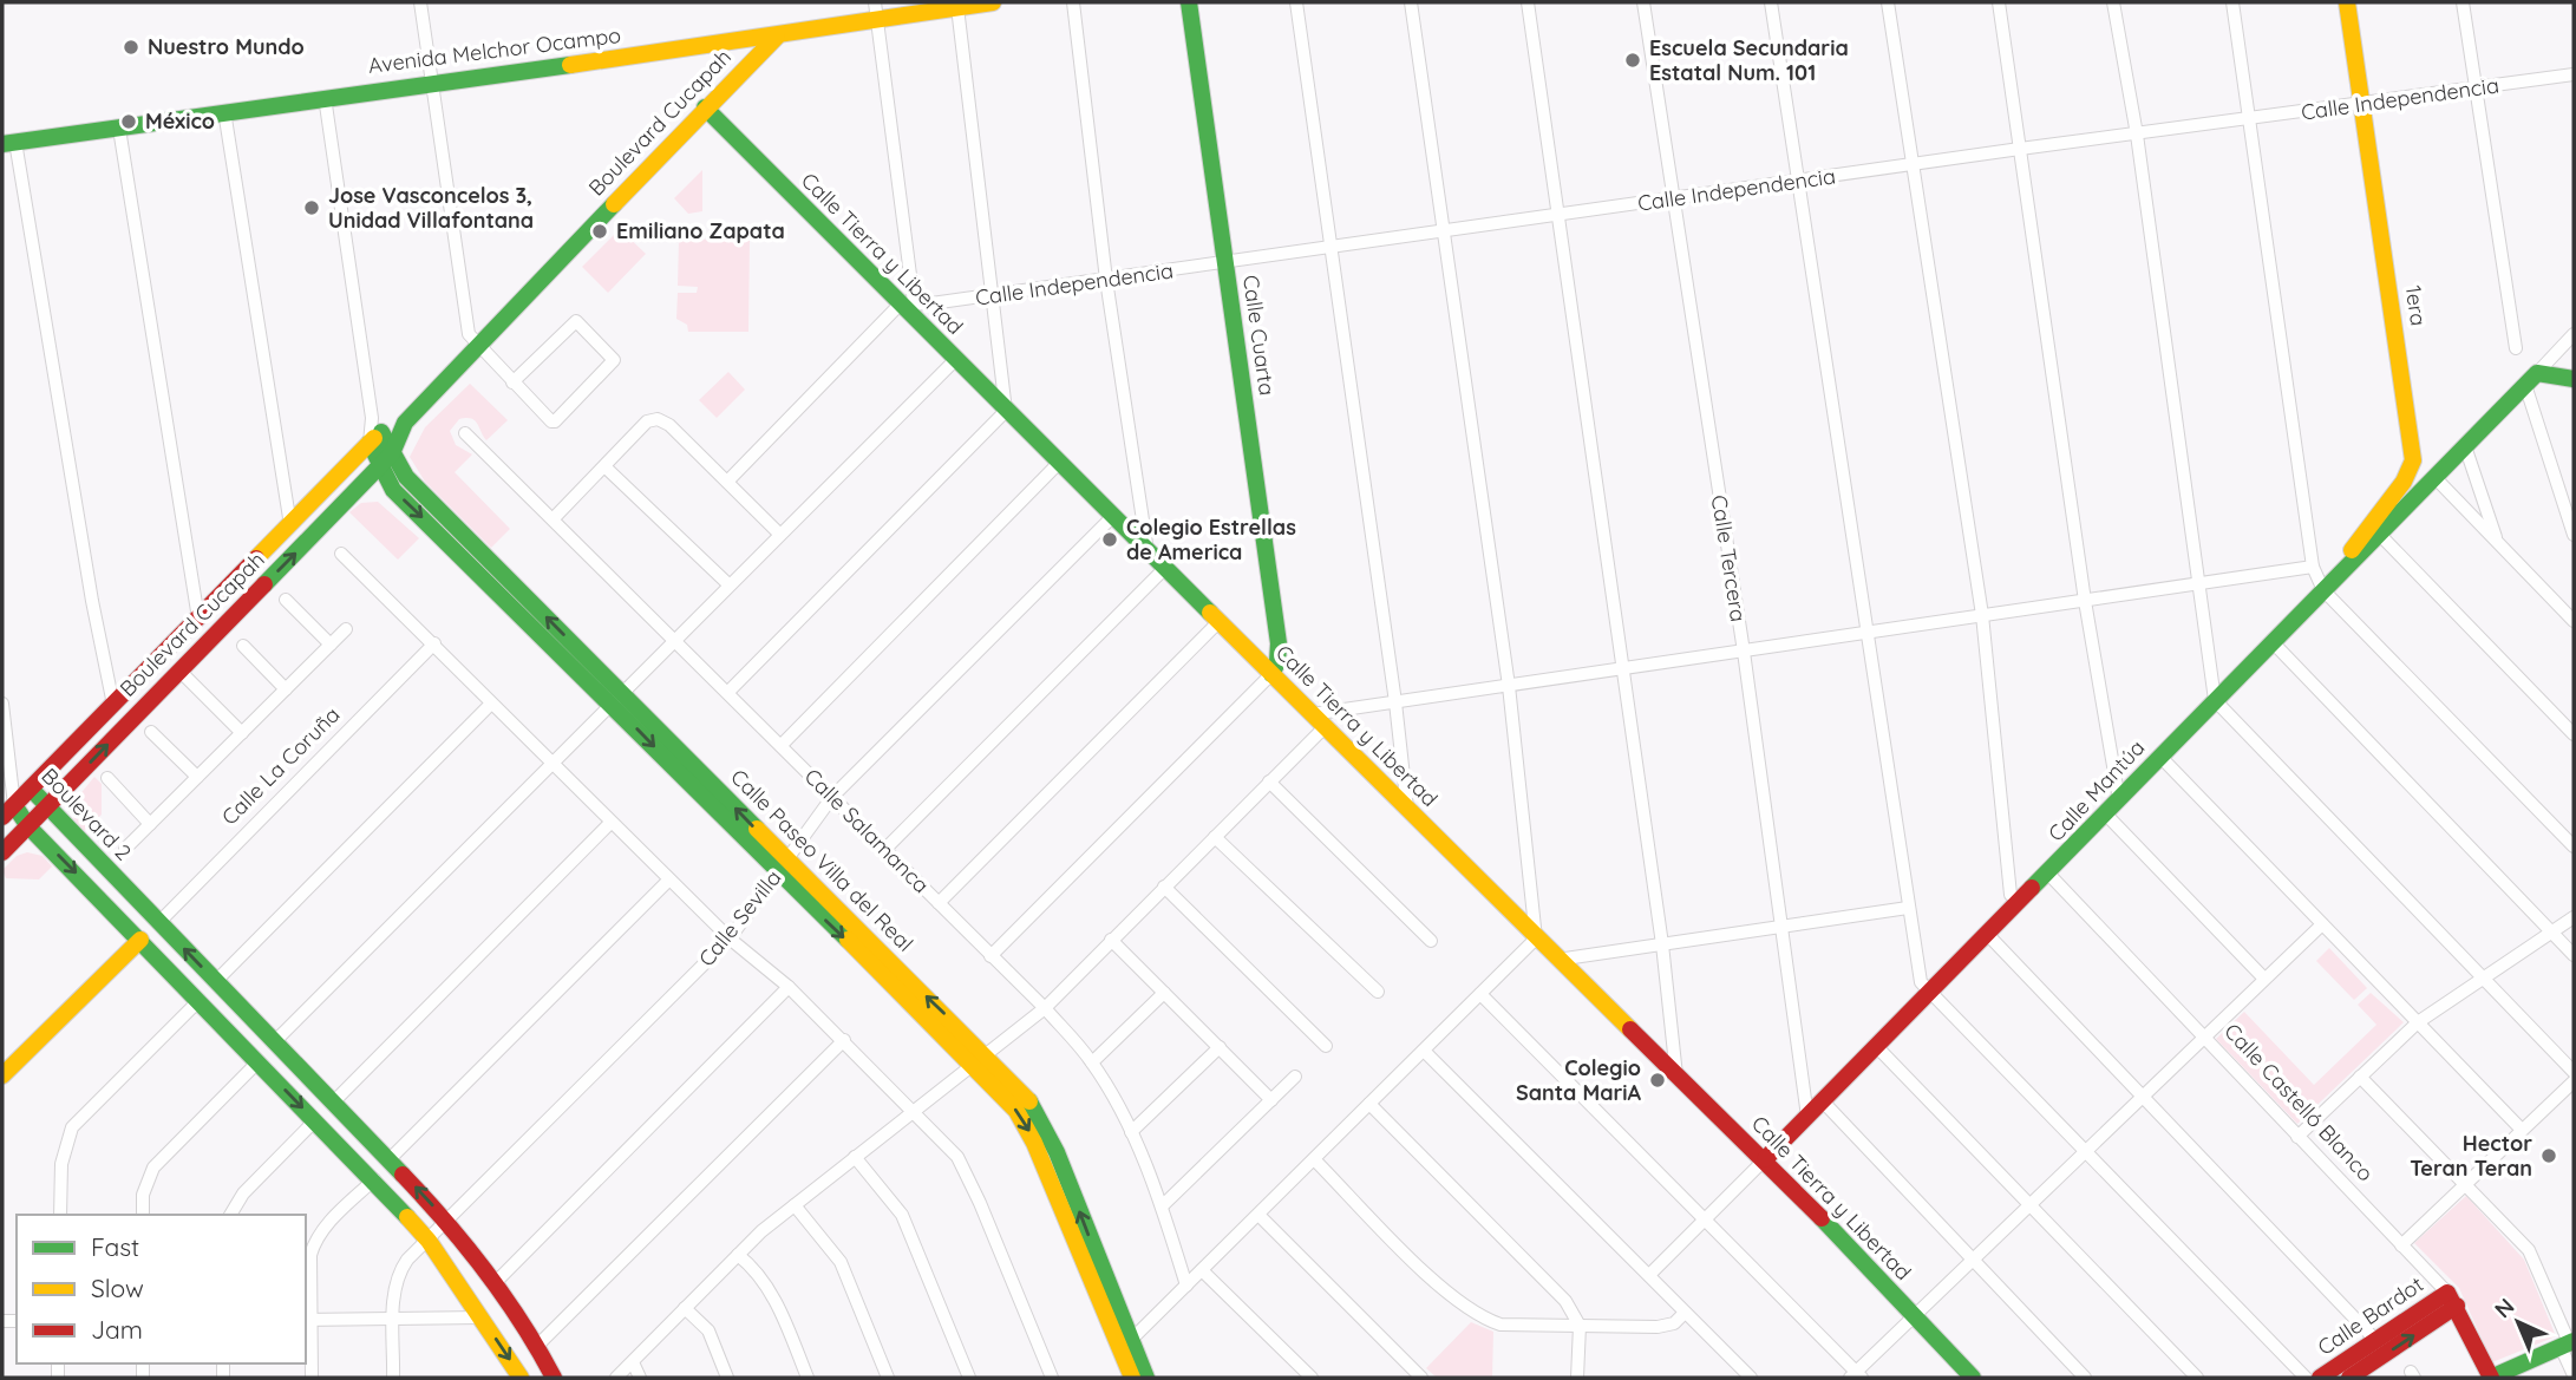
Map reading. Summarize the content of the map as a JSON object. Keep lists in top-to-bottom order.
{
  "streets": {
    "street": [
      "Avenida Melchor Ocampo",
      "Calle Independencia",
      "Boulevard Cucapah",
      "Calle Tierra y Libertad",
      "1era",
      "Calle Cuarta",
      "Calle Tercera",
      "Calle La Coruña",
      "Calle Mantúa",
      "Boulevard 2",
      "Calle Salamanca",
      "Calle Paseo Villa del Real",
      "Calle Sevilla",
      "Calle Castelló Blanco",
      "Calle Bardot"
    ]
  },
  "crossings": [
    ["Avenida Melchor Ocampo", "Boulevard Cucapah"],
    ["Calle Independencia", "Calle Tierra y Libertad"],
    ["Calle Independencia", "1era"],
    ["Calle Independencia", "Calle Cuarta"],
    ["Calle Independencia", "Calle Tercera"],
    ["Boulevard Cucapah", "Calle Tierra y Libertad"],
    ["Boulevard Cucapah", "Boulevard 2"],
    ["Boulevard Cucapah", "Calle Paseo Villa del Real"],
    ["Calle Tierra y Libertad", "Calle Cuarta"],
    ["Calle Tierra y Libertad", "Calle Mantúa"],
    ["Calle Tierra y Libertad", "Calle Sevilla"],
    ["1era", "Calle Mantúa"],
    ["Calle Tercera", "Calle Mantúa"],
    ["Calle La Coruña", "Boulevard 2"],
    ["Calle Mantúa", "Calle Castelló Blanco"],
    ["Boulevard 2", "Calle Sevilla"],
    ["Calle Salamanca", "Calle Sevilla"],
    ["Calle Paseo Villa del Real", "Calle Sevilla"],
    ["Calle Castelló Blanco", "Calle Bardot"]
  ],
  "places": [
    "Nuestro Mundo",
    "Escuela Secundaria Estatal Num. 101",
    "México",
    "Jose Vasconcelos 3, Unidad Villafontana",
    "Emiliano Zapata",
    "Colegio Estrellas de America",
    "Colegio Santa MariA",
    "Hector Teran Teran"
  ],
  "legend": ["Fast", "Slow", "Jam"],
  "north": "top left"
}
